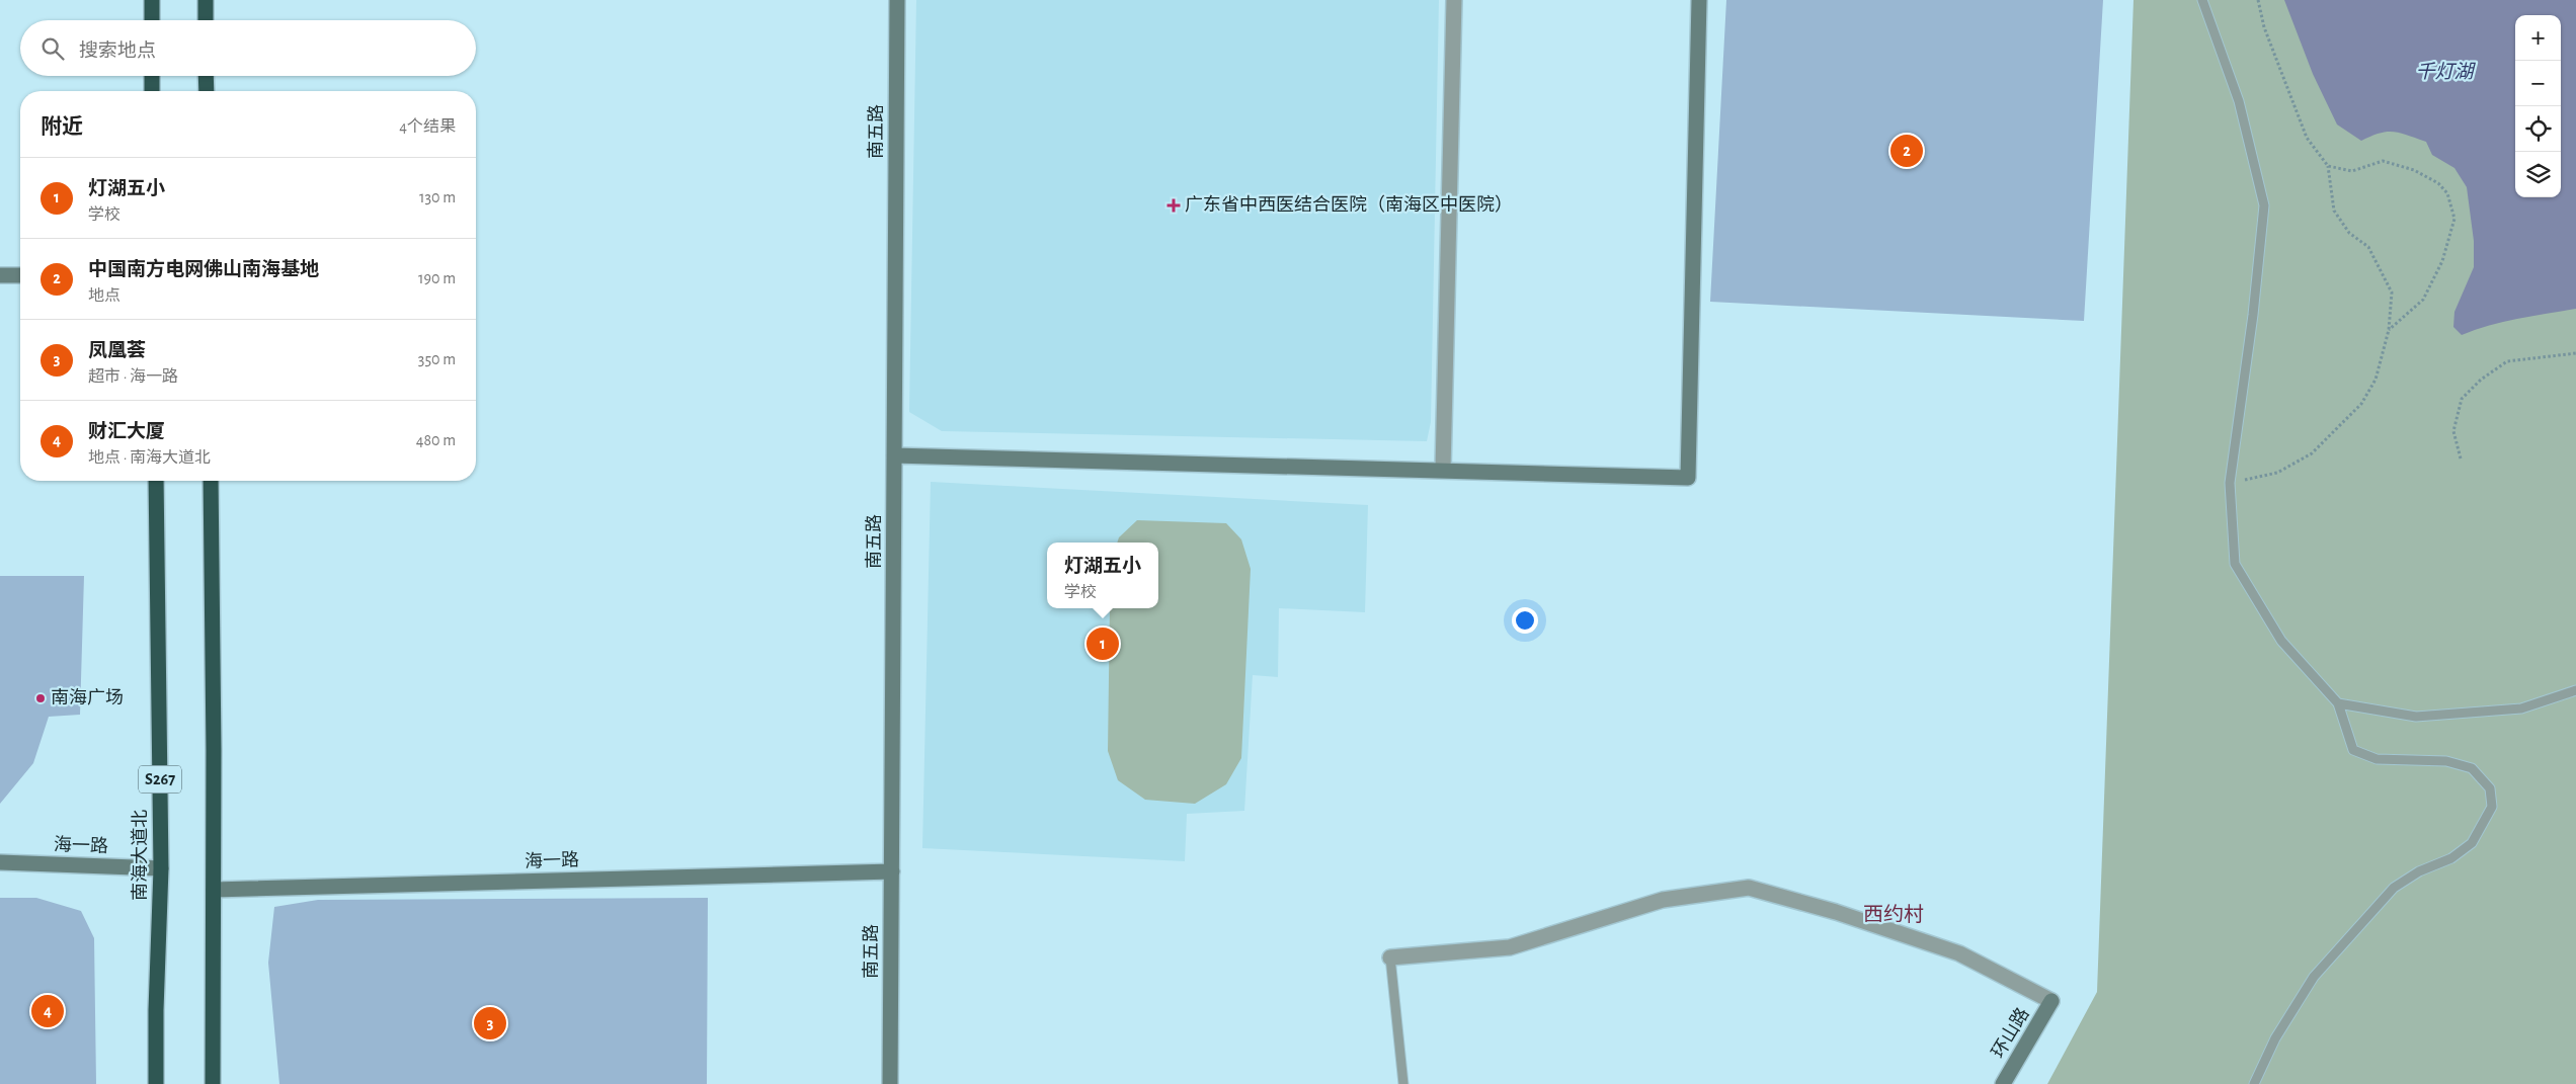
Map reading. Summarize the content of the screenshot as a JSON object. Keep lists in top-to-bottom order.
{
  "streets": {
    "highway": ["S267", "南海大道北"],
    "street": ["南五路", "海一路", "环山路"]
  },
  "crossings": [
    ["南五路", "海一路"],
    ["海一路", "南海大道北"]
  ],
  "districts": ["西约村"],
  "water": ["千灯湖"],
  "places": {
    "health": ["广东省中西医结合医院（南海区中医院）"],
    "other": ["南海广场"]
  },
  "page": {
    "map_buttons": ["+", "−"],
    "search": "搜索地点",
    "heading": ["附近", "4个结果"],
    "pins": [
      "2",
      "1",
      "4",
      "3"
    ],
    "list": [
      {
        "mark": "1",
        "name": "灯湖五小",
        "note": "学校",
        "value": "130 m"
      },
      {
        "mark": "2",
        "name": "中国南方电网佛山南海基地",
        "note": "地点",
        "value": "190 m"
      },
      {
        "mark": "3",
        "name": "凤凰荟",
        "note": "超市 · 海一路",
        "value": "350 m"
      },
      {
        "mark": "4",
        "name": "财汇大厦",
        "note": "地点 · 南海大道北",
        "value": "480 m"
      }
    ],
    "popup": ["灯湖五小", "学校"]
  }
}
